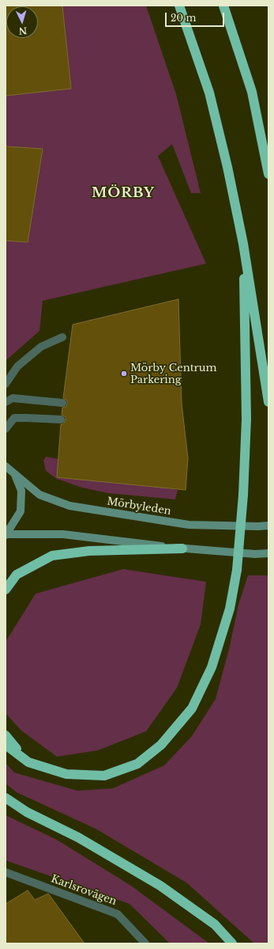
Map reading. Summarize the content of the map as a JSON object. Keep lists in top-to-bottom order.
{
  "streets": {
    "street": ["Mörbyleden"],
    "lane": ["Karlsrovägen"]
  },
  "districts": ["MÖRBY"],
  "places": ["Mörby Centrum Parkering"],
  "scale_bar": "20 m",
  "north": "bottom"
}
